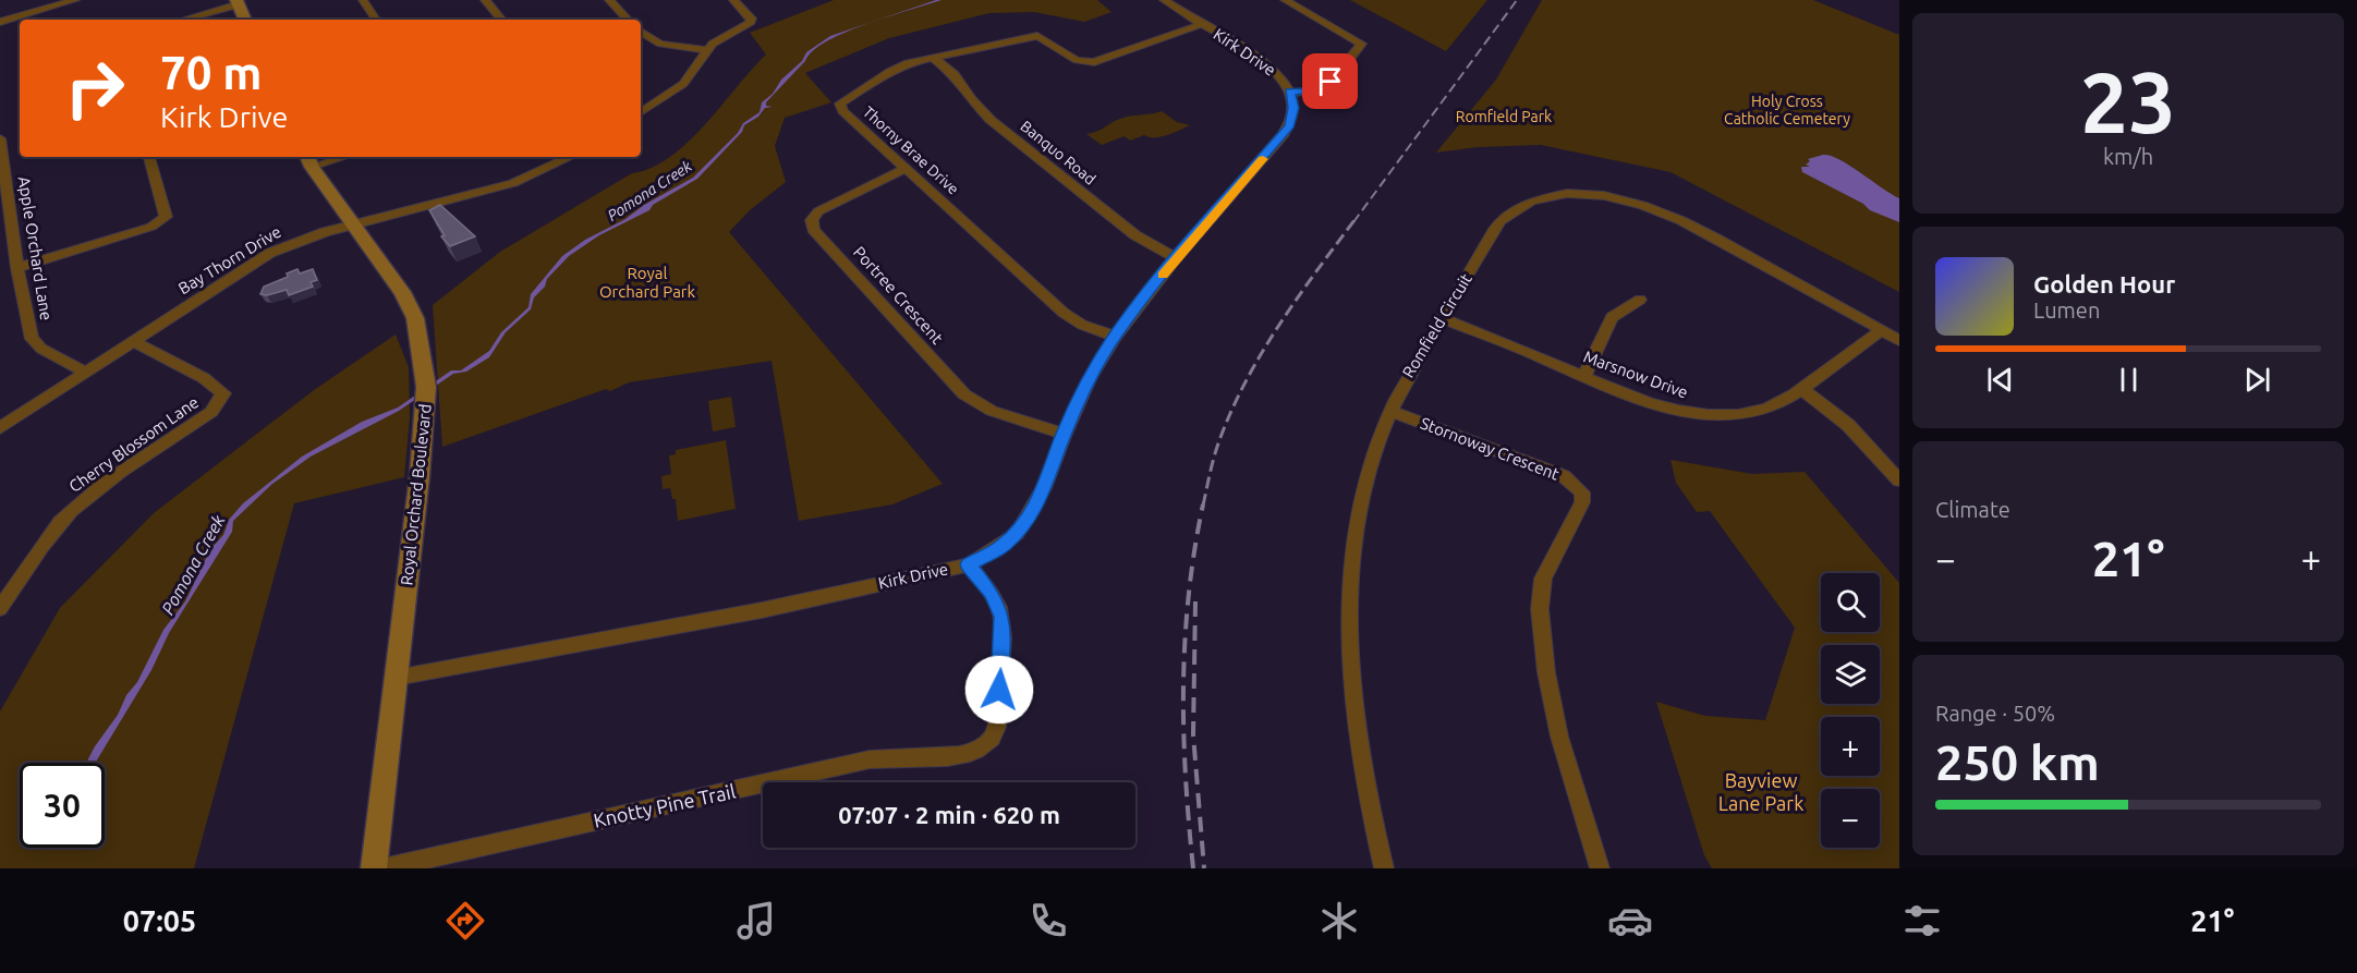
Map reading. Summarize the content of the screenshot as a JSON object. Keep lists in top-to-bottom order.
{
  "streets": {
    "street": [
      "Kirk Drive",
      "Thorny Brae Drive",
      "Banquo Road",
      "Apple Orchard Lane",
      "Bay Thorn Drive",
      "Portree Crescent",
      "Romfield Circuit",
      "Marsnow Drive",
      "Cherry Blossom Lane",
      "Stornoway Crescent",
      "Royal Orchard Boulevard",
      "Knotty Pine Trail"
    ]
  },
  "crossings": [
    ["Kirk Drive", "Thorny Brae Drive"],
    ["Kirk Drive", "Banquo Road"],
    ["Kirk Drive", "Portree Crescent"],
    ["Kirk Drive", "Royal Orchard Boulevard"],
    ["Kirk Drive", "Knotty Pine Trail"],
    ["Thorny Brae Drive", "Banquo Road"],
    ["Thorny Brae Drive", "Portree Crescent"],
    ["Apple Orchard Lane", "Bay Thorn Drive"],
    ["Bay Thorn Drive", "Cherry Blossom Lane"],
    ["Bay Thorn Drive", "Royal Orchard Boulevard"],
    ["Romfield Circuit", "Marsnow Drive"],
    ["Romfield Circuit", "Stornoway Crescent"]
  ],
  "water": ["Pomona Creek"],
  "parks": [
    "Holy Cross Catholic Cemetery",
    "Romfield Park",
    "Royal Orchard Park",
    "Bayview Lane Park"
  ],
  "page": {
    "tile": [
      ["23", "km/h"],
      "Climate",
      ["Range · 50%", "250 km"]
    ],
    "turn": ["70 m", "Kirk Drive"],
    "song": ["Golden Hour", "Lumen"],
    "heat": ["−", "21°", "+"],
    "map_buttons": ["+", "−"],
    "limit": "30",
    "trip": "07:07 · 2 min · 620 m",
    "tabs": ["07:05", "21°"]
  }
}
